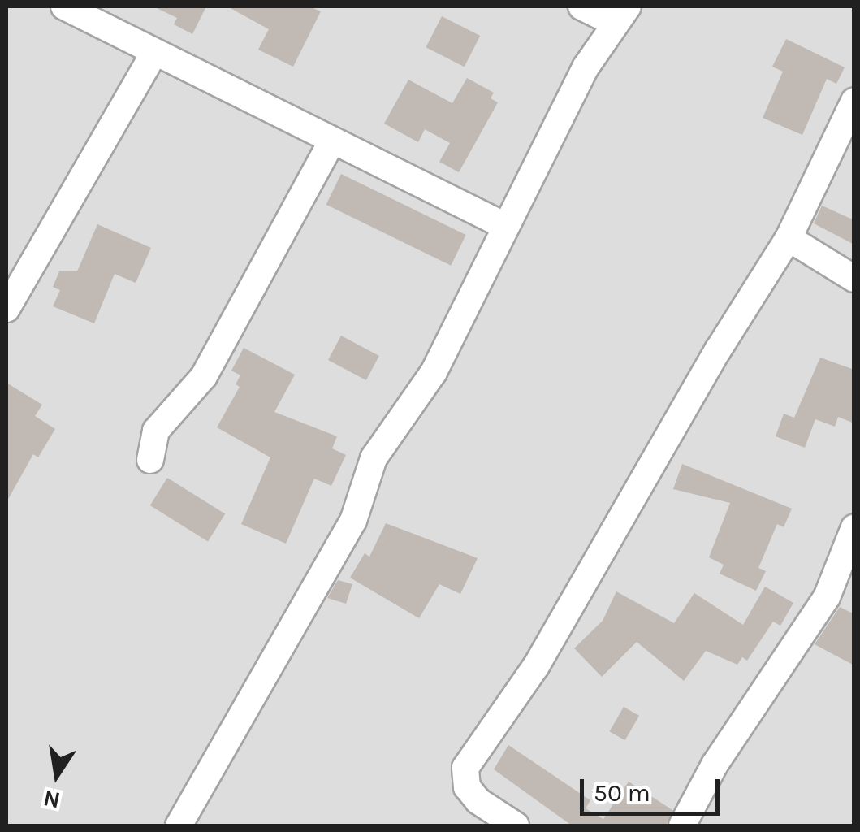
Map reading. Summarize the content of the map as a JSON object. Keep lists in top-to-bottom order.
{
  "scale_bar": "50 m",
  "north": "bottom"
}
